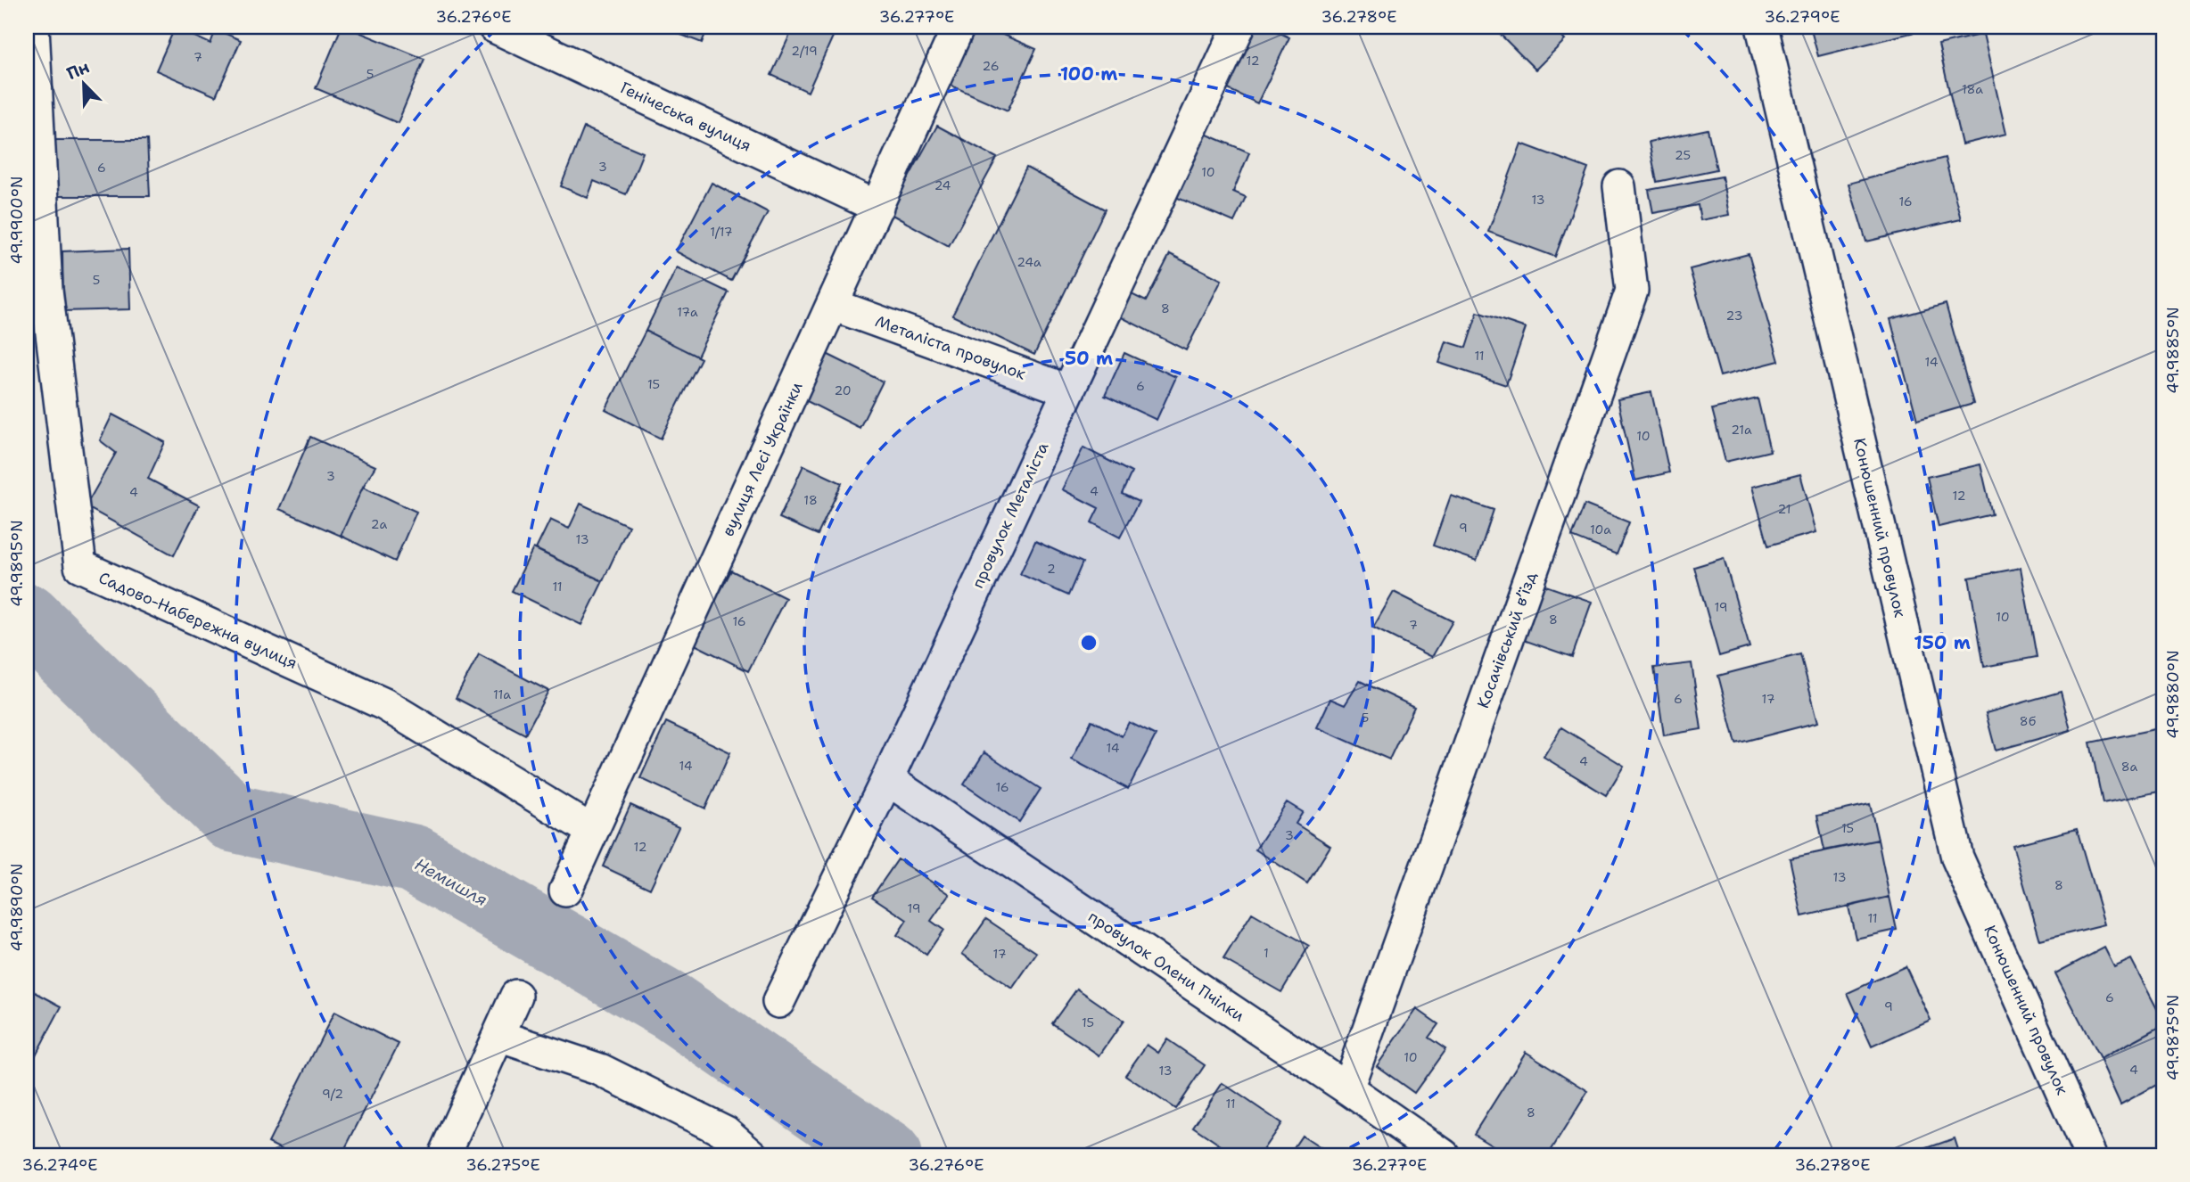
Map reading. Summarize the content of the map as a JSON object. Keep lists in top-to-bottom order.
{
  "streets": {
    "street": [
      "Генічеська вулиця",
      "Металіста провулок",
      "вулиця Лесі Українки",
      "провулок Металіста",
      "Конюшенний провулок",
      "Садово-Набережна вулиця",
      "Косачівський в’їзд",
      "провулок Олени Пчілки"
    ]
  },
  "crossings": [
    ["Генічеська вулиця", "вулиця Лесі Українки"],
    ["Металіста провулок", "вулиця Лесі Українки"],
    ["Металіста провулок", "провулок Металіста"],
    ["вулиця Лесі Українки", "Садово-Набережна вулиця"],
    ["провулок Металіста", "провулок Олени Пчілки"],
    ["Косачівський в’їзд", "провулок Олени Пчілки"]
  ],
  "water": ["Немишля"],
  "house_numbers": [
    "2/19",
    "7",
    "12",
    "26",
    "5",
    "18а",
    "25",
    "3",
    "6",
    "10",
    "24",
    "13",
    "16",
    "1/17",
    "24а",
    "5",
    "8",
    "17а",
    "23",
    "11",
    "14",
    "15",
    "6",
    "20",
    "21а",
    "10",
    "3",
    "4",
    "4",
    "12",
    "18",
    "21",
    "2а",
    "9",
    "10а",
    "13",
    "2",
    "11",
    "19",
    "10",
    "8",
    "16",
    "7",
    "11а",
    "6",
    "17",
    "5",
    "8б",
    "14",
    "4",
    "14",
    "8а",
    "16",
    "15",
    "3",
    "12",
    "13",
    "8",
    "19",
    "11",
    "1",
    "17",
    "6",
    "9",
    "15",
    "10",
    "4",
    "13",
    "9/2",
    "11",
    "8"
  ],
  "north": "top left",
  "coordinates": [
    "36.276°E",
    "36.277°E",
    "36.278°E",
    "36.279°E",
    "49.9900°N",
    "49.9885°N",
    "49.9895°N",
    "49.9880°N",
    "49.9890°N",
    "49.9875°N",
    "36.274°E",
    "36.275°E"
  ],
  "rings": ["100 m", "50 m", "150 m"]
}
